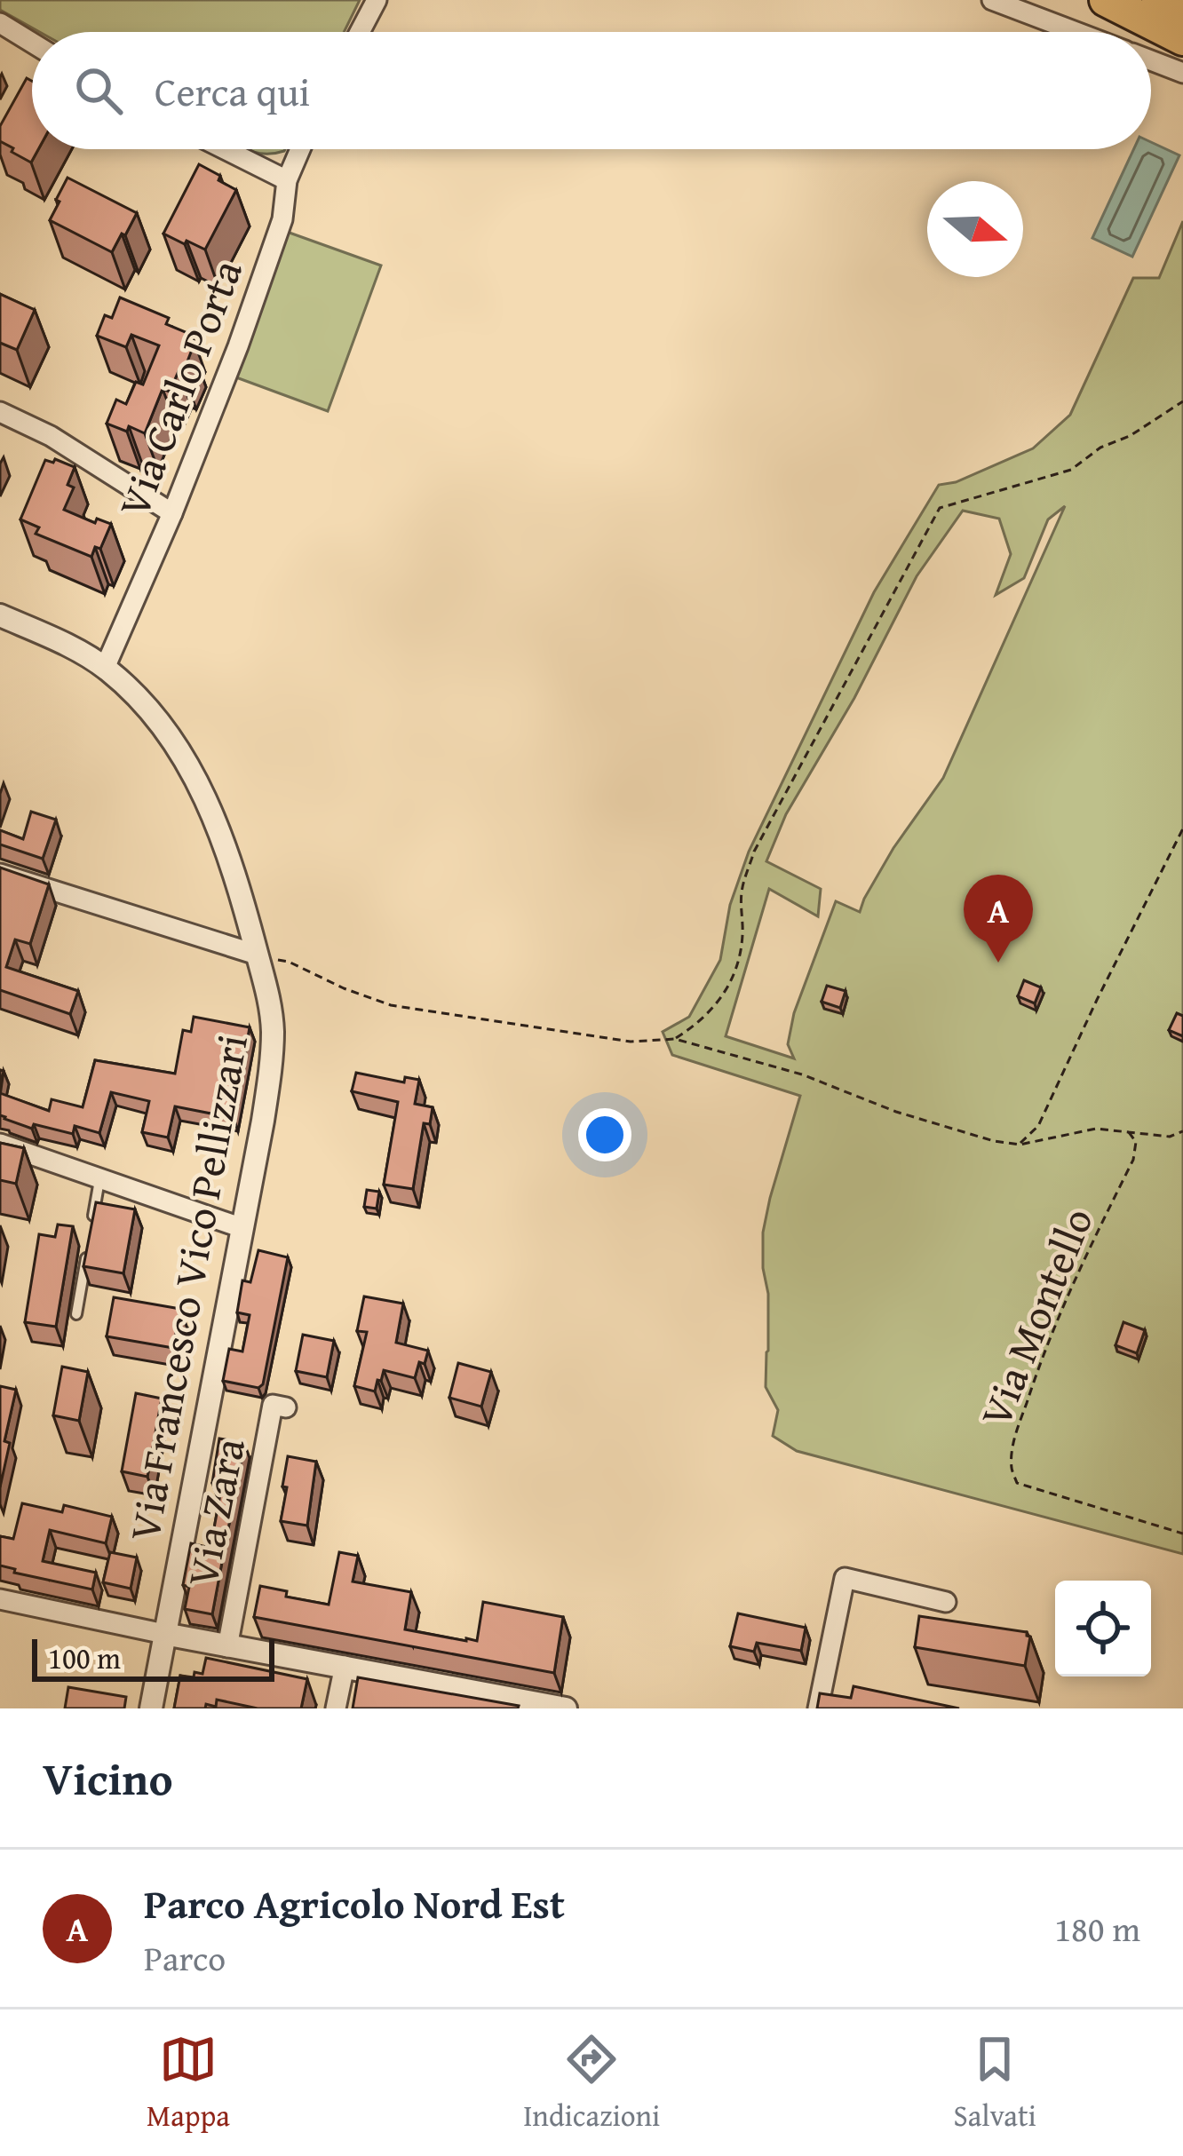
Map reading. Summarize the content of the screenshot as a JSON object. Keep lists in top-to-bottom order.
{
  "streets": {
    "street": ["Via Carlo Porta", "Via Francesco Vico Pellizzari", "Via Zara"],
    "path": ["Via Montello"]
  },
  "crossings": [
    ["Via Carlo Porta", "Via Francesco Vico Pellizzari"]
  ],
  "scale_bar": "100 m",
  "north": "right",
  "page": {
    "search": "Cerca qui",
    "pins": "A",
    "scale": "100 m",
    "heading": "Vicino",
    "list": [
      {
        "mark": "A",
        "name": "Parco Agricolo Nord Est",
        "note": "Parco",
        "value": "180 m"
      }
    ],
    "nav": ["Mappa", "Indicazioni", "Salvati"]
  }
}
